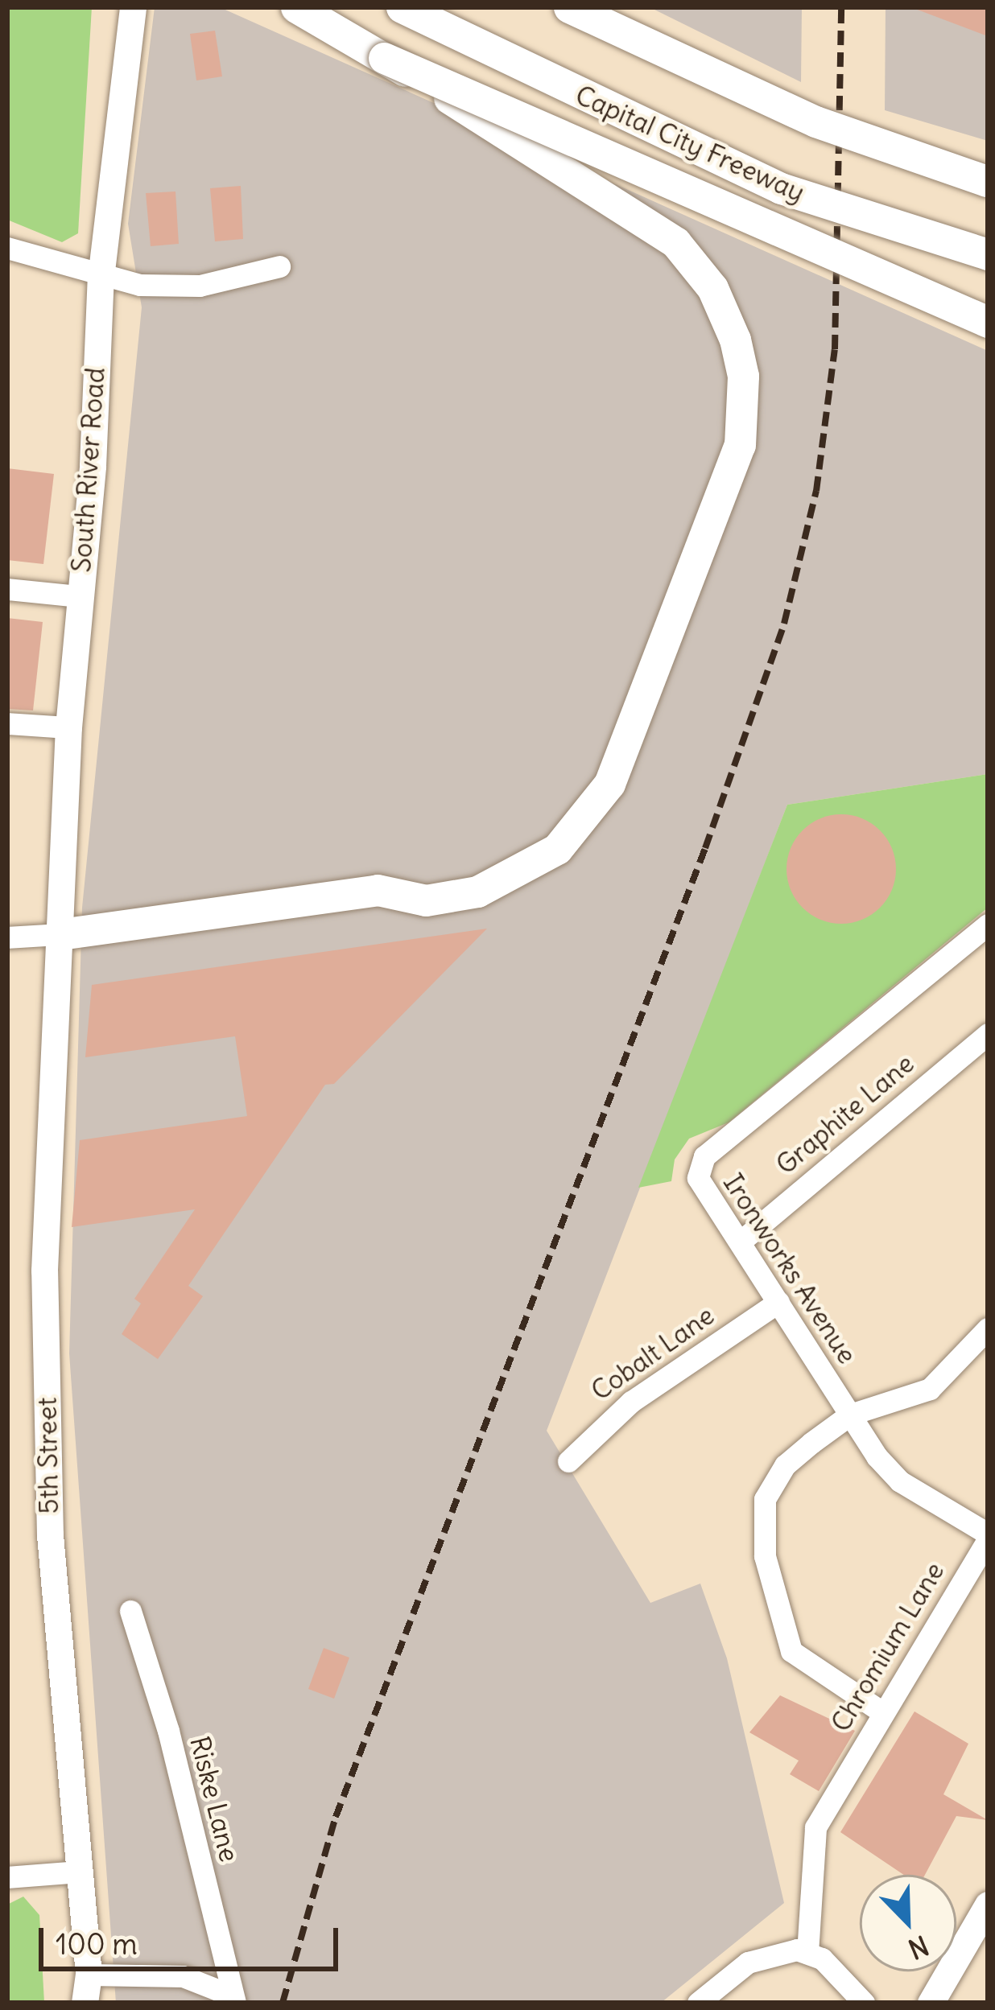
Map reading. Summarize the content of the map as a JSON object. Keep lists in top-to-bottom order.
{
  "streets": {
    "highway": ["Capital City Freeway"],
    "main road": ["South River Road", "5th Street"],
    "street": [
      "Graphite Lane",
      "Ironworks Avenue",
      "Cobalt Lane",
      "Chromium Lane",
      "Riske Lane"
    ]
  },
  "crossings": [
    ["South River Road", "5th Street"],
    ["Graphite Lane", "Ironworks Avenue"],
    ["Ironworks Avenue", "Cobalt Lane"],
    ["Ironworks Avenue", "Chromium Lane"]
  ],
  "scale_bar": "100 m",
  "north": "bottom right"
}
